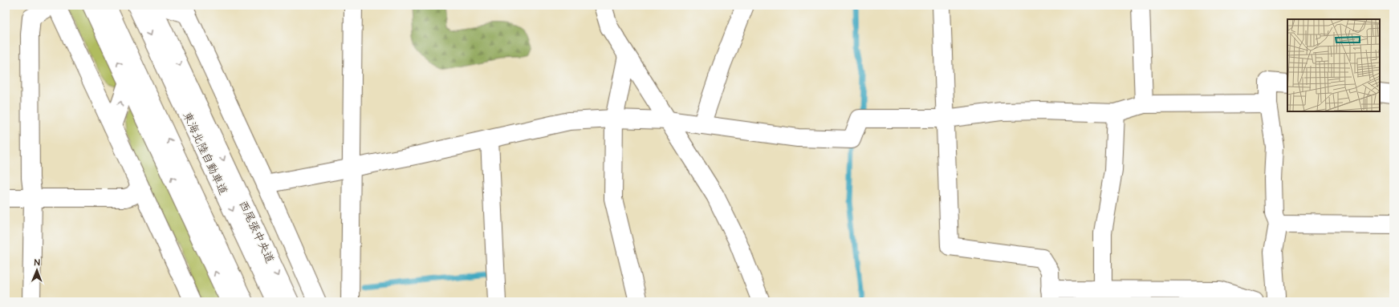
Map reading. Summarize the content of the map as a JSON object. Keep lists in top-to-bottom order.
{
  "streets": {
    "main road": ["東海北陸自動車道", "西尾張中央道"]
  },
  "north": "top"
}
